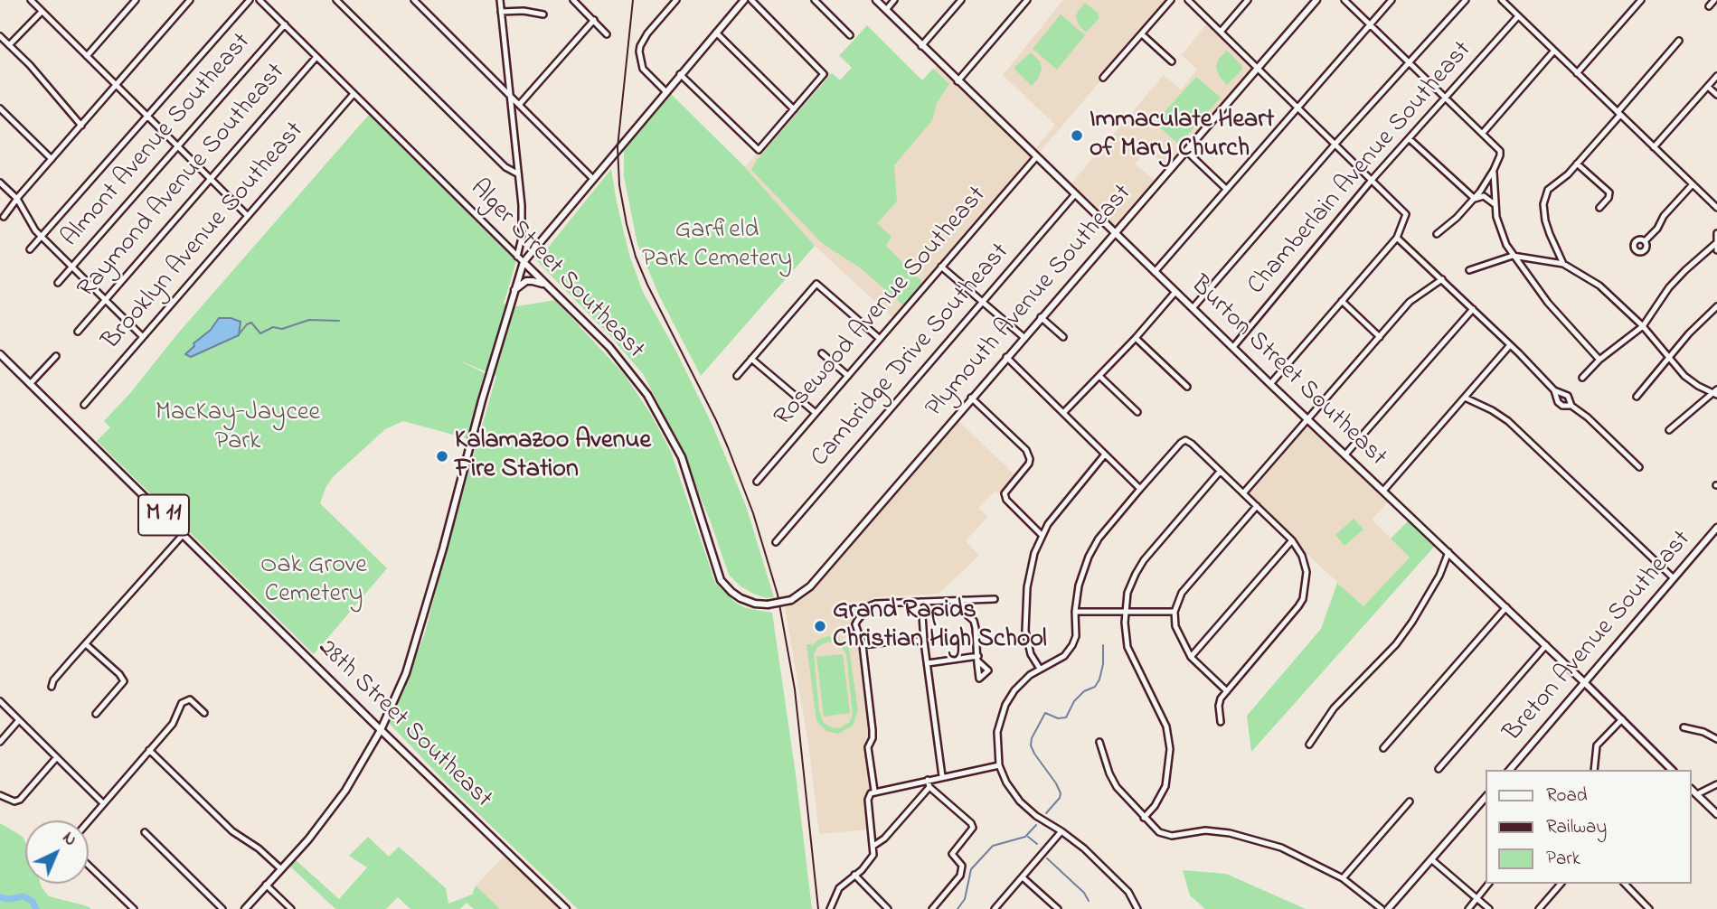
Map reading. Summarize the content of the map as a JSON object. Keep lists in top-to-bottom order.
{
  "streets": {
    "main road": [
      "Alger Street Southeast",
      "Plymouth Avenue Southeast",
      "Burton Street Southeast",
      "M 11",
      "Breton Avenue Southeast",
      "28th Street Southeast"
    ],
    "street": [
      "Almont Avenue Southeast",
      "Chamberlain Avenue Southeast",
      "Raymond Avenue Southeast",
      "Brooklyn Avenue Southeast",
      "Rosewood Avenue Southeast",
      "Cambridge Drive Southeast"
    ]
  },
  "crossings": [
    ["Almont Avenue Southeast", "Alger Street Southeast"],
    ["Chamberlain Avenue Southeast", "Burton Street Southeast"],
    ["Raymond Avenue Southeast", "Alger Street Southeast"],
    ["Brooklyn Avenue Southeast", "Alger Street Southeast"],
    ["Alger Street Southeast", "Plymouth Avenue Southeast"],
    ["Plymouth Avenue Southeast", "Burton Street Southeast"],
    ["Rosewood Avenue Southeast", "Burton Street Southeast"],
    ["Cambridge Drive Southeast", "Burton Street Southeast"],
    ["Burton Street Southeast", "Breton Avenue Southeast"]
  ],
  "parks": ["Garfield Park Cemetery", "MacKay-Jaycee Park", "Oak Grove Cemetery"],
  "places": ["Immaculate Heart of Mary Church", "Kalamazoo Avenue Fire Station", "Grand Rapids Christian High School"],
  "legend": ["Road", "Railway", "Park"],
  "north": "top right"
}
